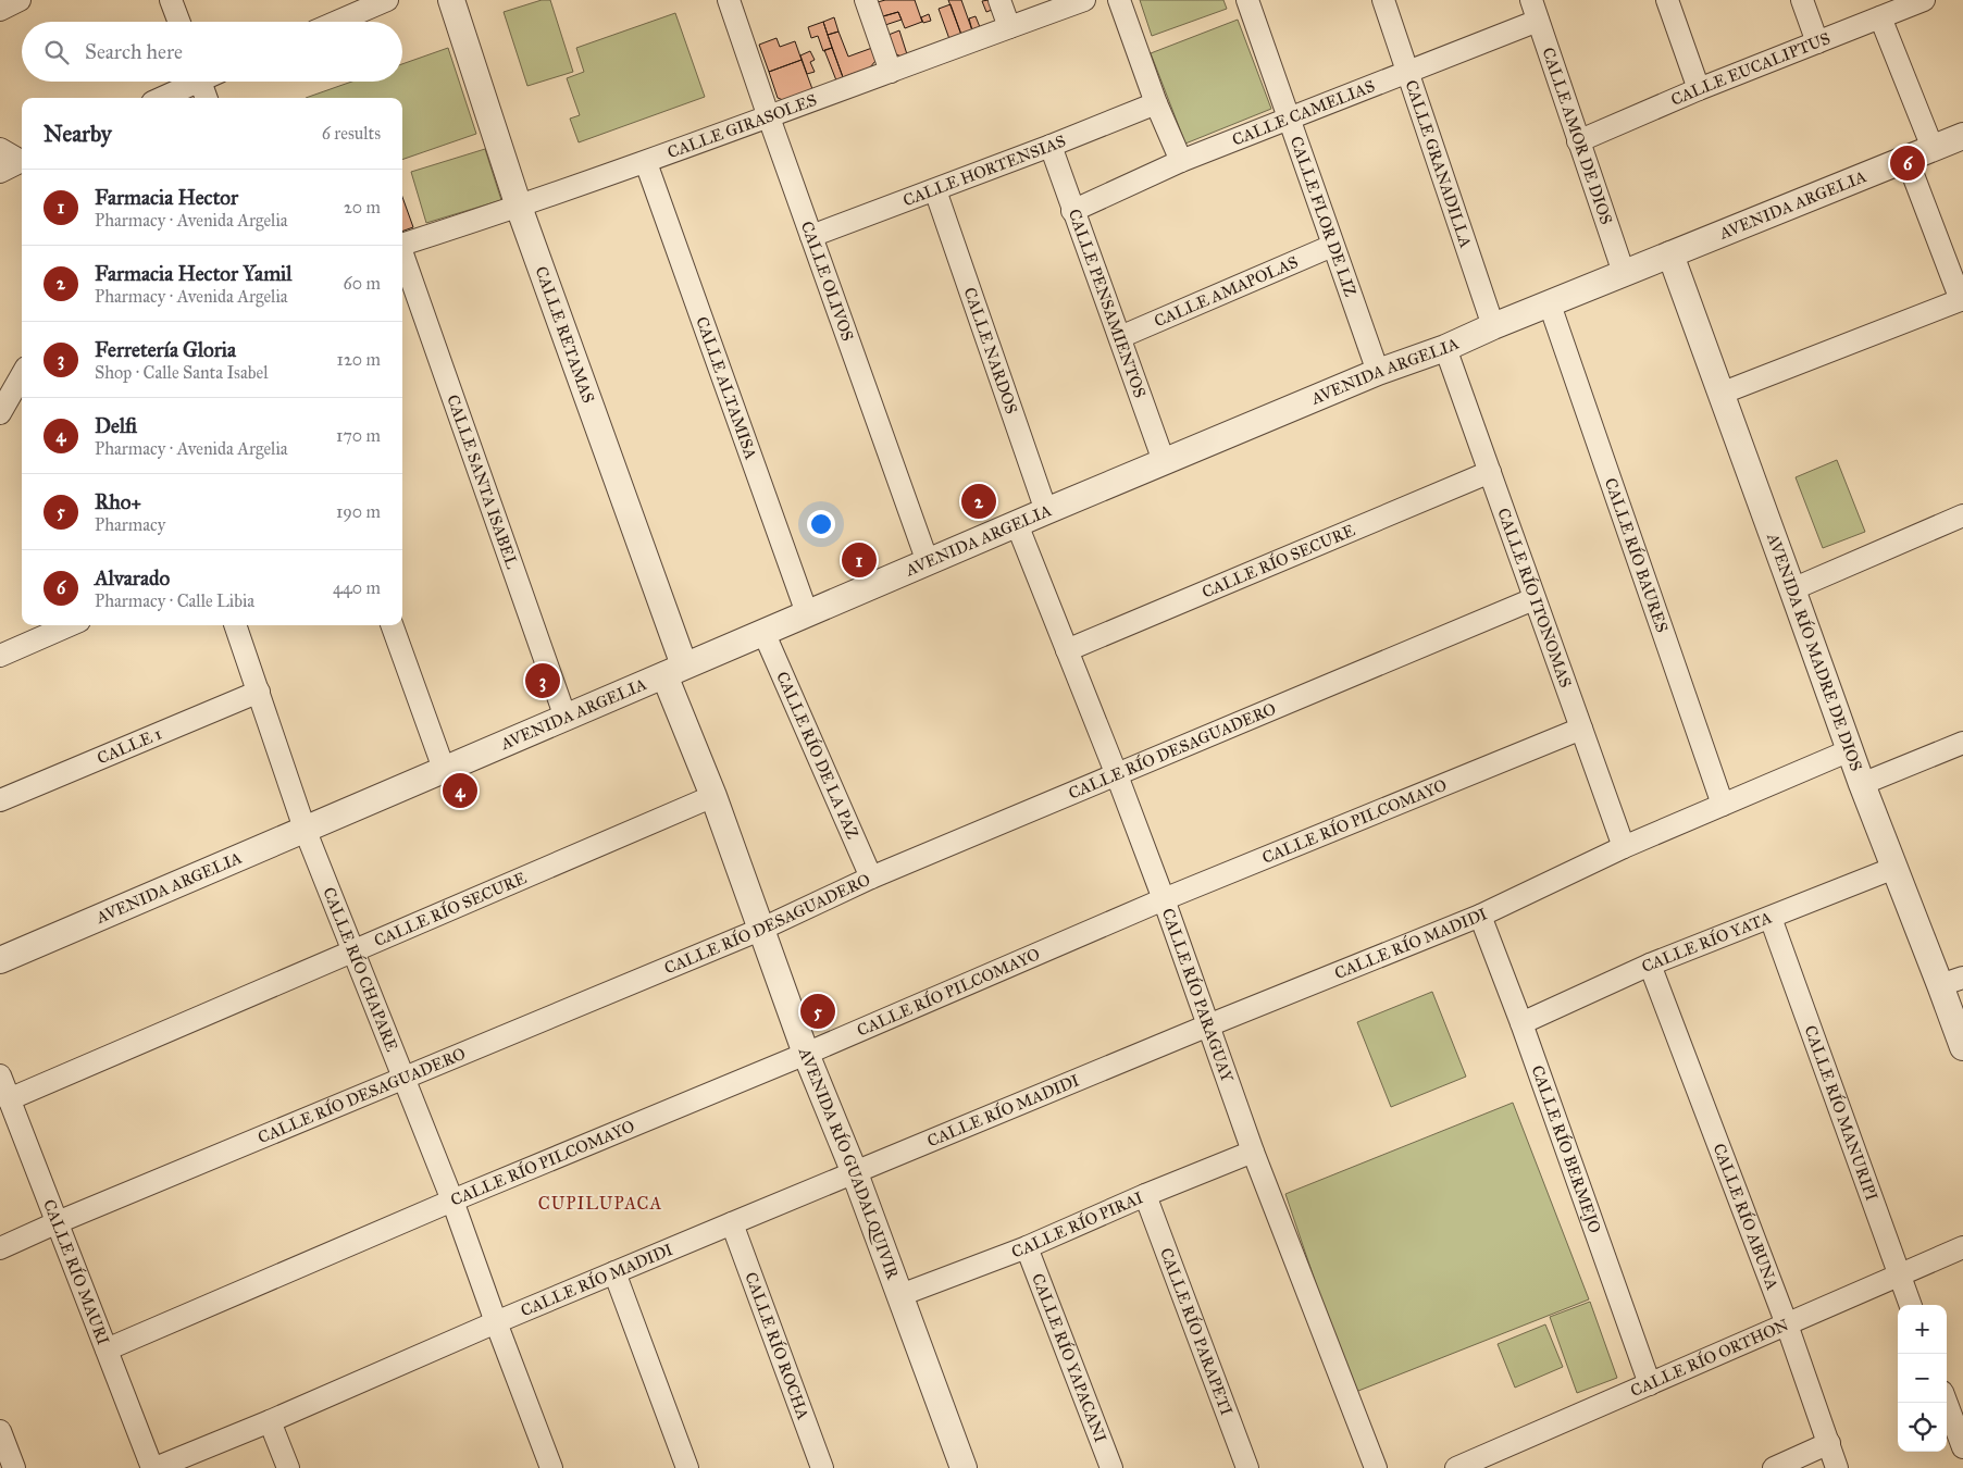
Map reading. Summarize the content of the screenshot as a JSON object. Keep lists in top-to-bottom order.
{
  "streets": {
    "street": [
      "CALLE EUCALIPTUS",
      "CALLE CAMELIAS",
      "CALLE GIRASOLES",
      "CALLE AMOR DE DIOS",
      "CALLE GRANADILLA",
      "CALLE HORTENSIAS",
      "AVENIDA ARGELIA",
      "CALLE FLOR DE LIZ",
      "CALLE OLIVOS",
      "CALLE AMAPOLAS",
      "CALLE PENSAMIENTOS",
      "CALLE RETAMAS",
      "CALLE NARDOS",
      "CALLE ALTAMISA",
      "CALLE SANTA ISABEL",
      "CALLE RÍO BAURES",
      "CALLE RÍO SECURE",
      "CALLE RÍO ITONOMAS",
      "AVENIDA RÍO MADRE DE DIOS",
      "CALLE 1",
      "CALLE RÍO DESAGUADERO",
      "CALLE RÍO DE LA PAZ",
      "CALLE RÍO PILCOMAYO",
      "CALLE RÍO MADIDI",
      "CALLE RÍO YATA",
      "CALLE RÍO CHAPARE",
      "CALLE RÍO PARAGUAY",
      "CALLE RÍO MANURIPI",
      "CALLE RÍO BERMEJO",
      "AVENIDA RÍO GUADALQUIVIR",
      "CALLE RÍO ABUNA",
      "CALLE RÍO PIRAI",
      "CALLE RÍO MAURI",
      "CALLE RÍO PARAPETI",
      "CALLE RÍO ROCHA",
      "CALLE RÍO YAPACANI",
      "CALLE RÍO ORTHON"
    ]
  },
  "crossings": [
    ["CALLE EUCALIPTUS", "CALLE AMOR DE DIOS"],
    ["CALLE CAMELIAS", "CALLE AMOR DE DIOS"],
    ["CALLE CAMELIAS", "CALLE GRANADILLA"],
    ["CALLE CAMELIAS", "CALLE FLOR DE LIZ"],
    ["CALLE CAMELIAS", "CALLE PENSAMIENTOS"],
    ["CALLE GIRASOLES", "CALLE OLIVOS"],
    ["CALLE GIRASOLES", "CALLE RETAMAS"],
    ["CALLE GIRASOLES", "CALLE ALTAMISA"],
    ["CALLE AMOR DE DIOS", "AVENIDA ARGELIA"],
    ["CALLE GRANADILLA", "AVENIDA ARGELIA"],
    ["CALLE HORTENSIAS", "CALLE OLIVOS"],
    ["CALLE HORTENSIAS", "CALLE PENSAMIENTOS"],
    ["CALLE HORTENSIAS", "CALLE NARDOS"],
    ["AVENIDA ARGELIA", "CALLE FLOR DE LIZ"],
    ["AVENIDA ARGELIA", "CALLE OLIVOS"],
    ["AVENIDA ARGELIA", "CALLE PENSAMIENTOS"],
    ["AVENIDA ARGELIA", "CALLE RETAMAS"],
    ["AVENIDA ARGELIA", "CALLE NARDOS"],
    ["AVENIDA ARGELIA", "CALLE ALTAMISA"],
    ["AVENIDA ARGELIA", "CALLE SANTA ISABEL"],
    ["AVENIDA ARGELIA", "CALLE RÍO BAURES"],
    ["AVENIDA ARGELIA", "CALLE RÍO ITONOMAS"],
    ["AVENIDA ARGELIA", "AVENIDA RÍO MADRE DE DIOS"],
    ["AVENIDA ARGELIA", "CALLE RÍO DE LA PAZ"],
    ["AVENIDA ARGELIA", "CALLE RÍO CHAPARE"],
    ["AVENIDA ARGELIA", "CALLE RÍO PARAGUAY"],
    ["AVENIDA ARGELIA", "AVENIDA RÍO GUADALQUIVIR"],
    ["CALLE FLOR DE LIZ", "CALLE AMAPOLAS"],
    ["CALLE AMAPOLAS", "CALLE PENSAMIENTOS"],
    ["CALLE RETAMAS", "AVENIDA RÍO GUADALQUIVIR"],
    ["CALLE RÍO BAURES", "CALLE RÍO MADIDI"],
    ["CALLE RÍO SECURE", "CALLE RÍO ITONOMAS"],
    ["CALLE RÍO SECURE", "CALLE RÍO CHAPARE"],
    ["CALLE RÍO SECURE", "CALLE RÍO PARAGUAY"],
    ["CALLE RÍO SECURE", "AVENIDA RÍO GUADALQUIVIR"],
    ["CALLE RÍO SECURE", "CALLE RÍO MAURI"],
    ["CALLE RÍO ITONOMAS", "CALLE RÍO DESAGUADERO"],
    ["CALLE RÍO ITONOMAS", "CALLE RÍO PILCOMAYO"],
    ["CALLE RÍO ITONOMAS", "CALLE RÍO MADIDI"],
    ["AVENIDA RÍO MADRE DE DIOS", "CALLE RÍO MADIDI"],
    ["AVENIDA RÍO MADRE DE DIOS", "CALLE RÍO YATA"],
    ["CALLE 1", "CALLE RÍO CHAPARE"],
    ["CALLE RÍO DESAGUADERO", "CALLE RÍO DE LA PAZ"],
    ["CALLE RÍO DESAGUADERO", "CALLE RÍO CHAPARE"],
    ["CALLE RÍO DESAGUADERO", "CALLE RÍO PARAGUAY"],
    ["CALLE RÍO DESAGUADERO", "AVENIDA RÍO GUADALQUIVIR"],
    ["CALLE RÍO DESAGUADERO", "CALLE RÍO MAURI"],
    ["CALLE RÍO PILCOMAYO", "CALLE RÍO CHAPARE"],
    ["CALLE RÍO PILCOMAYO", "CALLE RÍO PARAGUAY"],
    ["CALLE RÍO PILCOMAYO", "AVENIDA RÍO GUADALQUIVIR"],
    ["CALLE RÍO PILCOMAYO", "CALLE RÍO MAURI"],
    ["CALLE RÍO MADIDI", "CALLE RÍO CHAPARE"],
    ["CALLE RÍO MADIDI", "CALLE RÍO PARAGUAY"],
    ["CALLE RÍO MADIDI", "CALLE RÍO BERMEJO"],
    ["CALLE RÍO MADIDI", "AVENIDA RÍO GUADALQUIVIR"],
    ["CALLE RÍO MADIDI", "CALLE RÍO MAURI"],
    ["CALLE RÍO MADIDI", "CALLE RÍO ROCHA"],
    ["CALLE RÍO YATA", "CALLE RÍO MANURIPI"],
    ["CALLE RÍO YATA", "CALLE RÍO BERMEJO"],
    ["CALLE RÍO YATA", "CALLE RÍO ABUNA"],
    ["CALLE RÍO PARAGUAY", "CALLE RÍO PIRAI"],
    ["CALLE RÍO MANURIPI", "CALLE RÍO ORTHON"],
    ["CALLE RÍO BERMEJO", "CALLE RÍO ORTHON"],
    ["AVENIDA RÍO GUADALQUIVIR", "CALLE RÍO PIRAI"],
    ["CALLE RÍO ABUNA", "CALLE RÍO ORTHON"],
    ["CALLE RÍO PIRAI", "CALLE RÍO PARAPETI"],
    ["CALLE RÍO PIRAI", "CALLE RÍO YAPACANI"]
  ],
  "districts": ["CUPILUPACA"],
  "page": {
    "search": "Search here",
    "heading": ["Nearby", "6 results"],
    "pins": [
      "6",
      "2",
      "1",
      "3",
      "4",
      "5"
    ],
    "list": [
      {
        "mark": "1",
        "name": "Farmacia Hector",
        "note": "Pharmacy · Avenida Argelia",
        "value": "20 m"
      },
      {
        "mark": "2",
        "name": "Farmacia Hector Yamil",
        "note": "Pharmacy · Avenida Argelia",
        "value": "60 m"
      },
      {
        "mark": "3",
        "name": "Ferretería Gloria",
        "note": "Shop · Calle Santa Isabel",
        "value": "120 m"
      },
      {
        "mark": "4",
        "name": "Delfi",
        "note": "Pharmacy · Avenida Argelia",
        "value": "170 m"
      },
      {
        "mark": "5",
        "name": "Rho+",
        "note": "Pharmacy",
        "value": "190 m"
      },
      {
        "mark": "6",
        "name": "Alvarado",
        "note": "Pharmacy · Calle Libia",
        "value": "440 m"
      }
    ],
    "map_buttons": ["+", "−"]
  }
}
